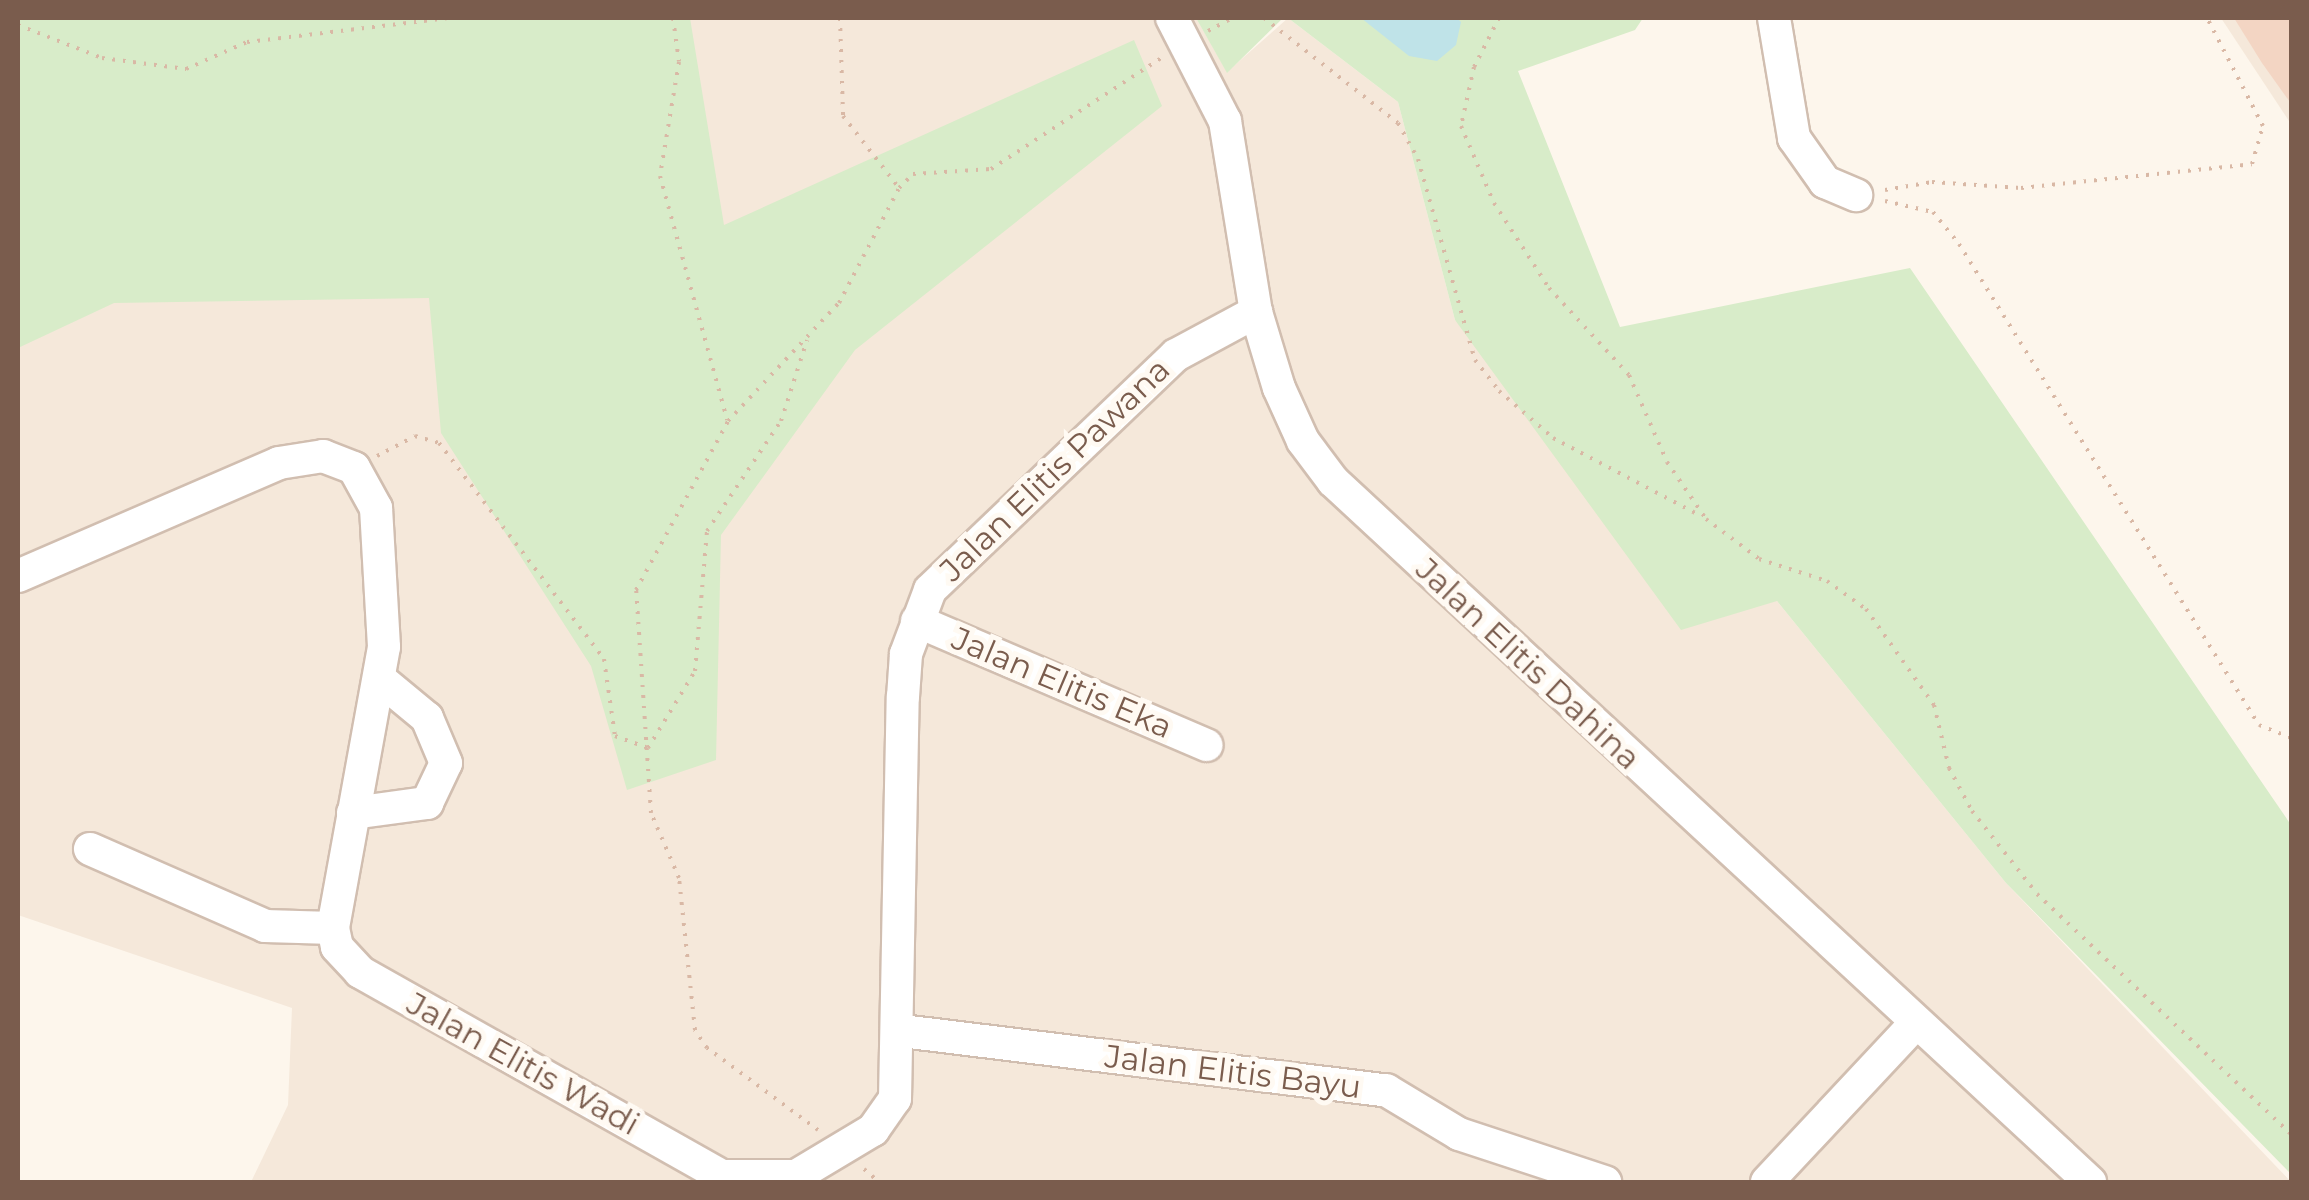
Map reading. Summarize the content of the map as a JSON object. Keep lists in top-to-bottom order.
{
  "streets": {
    "street": [
      "Jalan Elitis Pawana",
      "Jalan Elitis Dahina",
      "Jalan Elitis Eka",
      "Jalan Elitis Wadi",
      "Jalan Elitis Bayu"
    ]
  },
  "crossings": [
    ["Jalan Elitis Pawana", "Jalan Elitis Dahina"],
    ["Jalan Elitis Pawana", "Jalan Elitis Eka"],
    ["Jalan Elitis Pawana", "Jalan Elitis Wadi"],
    ["Jalan Elitis Pawana", "Jalan Elitis Bayu"],
    ["Jalan Elitis Wadi", "Jalan Elitis Bayu"]
  ]
}
